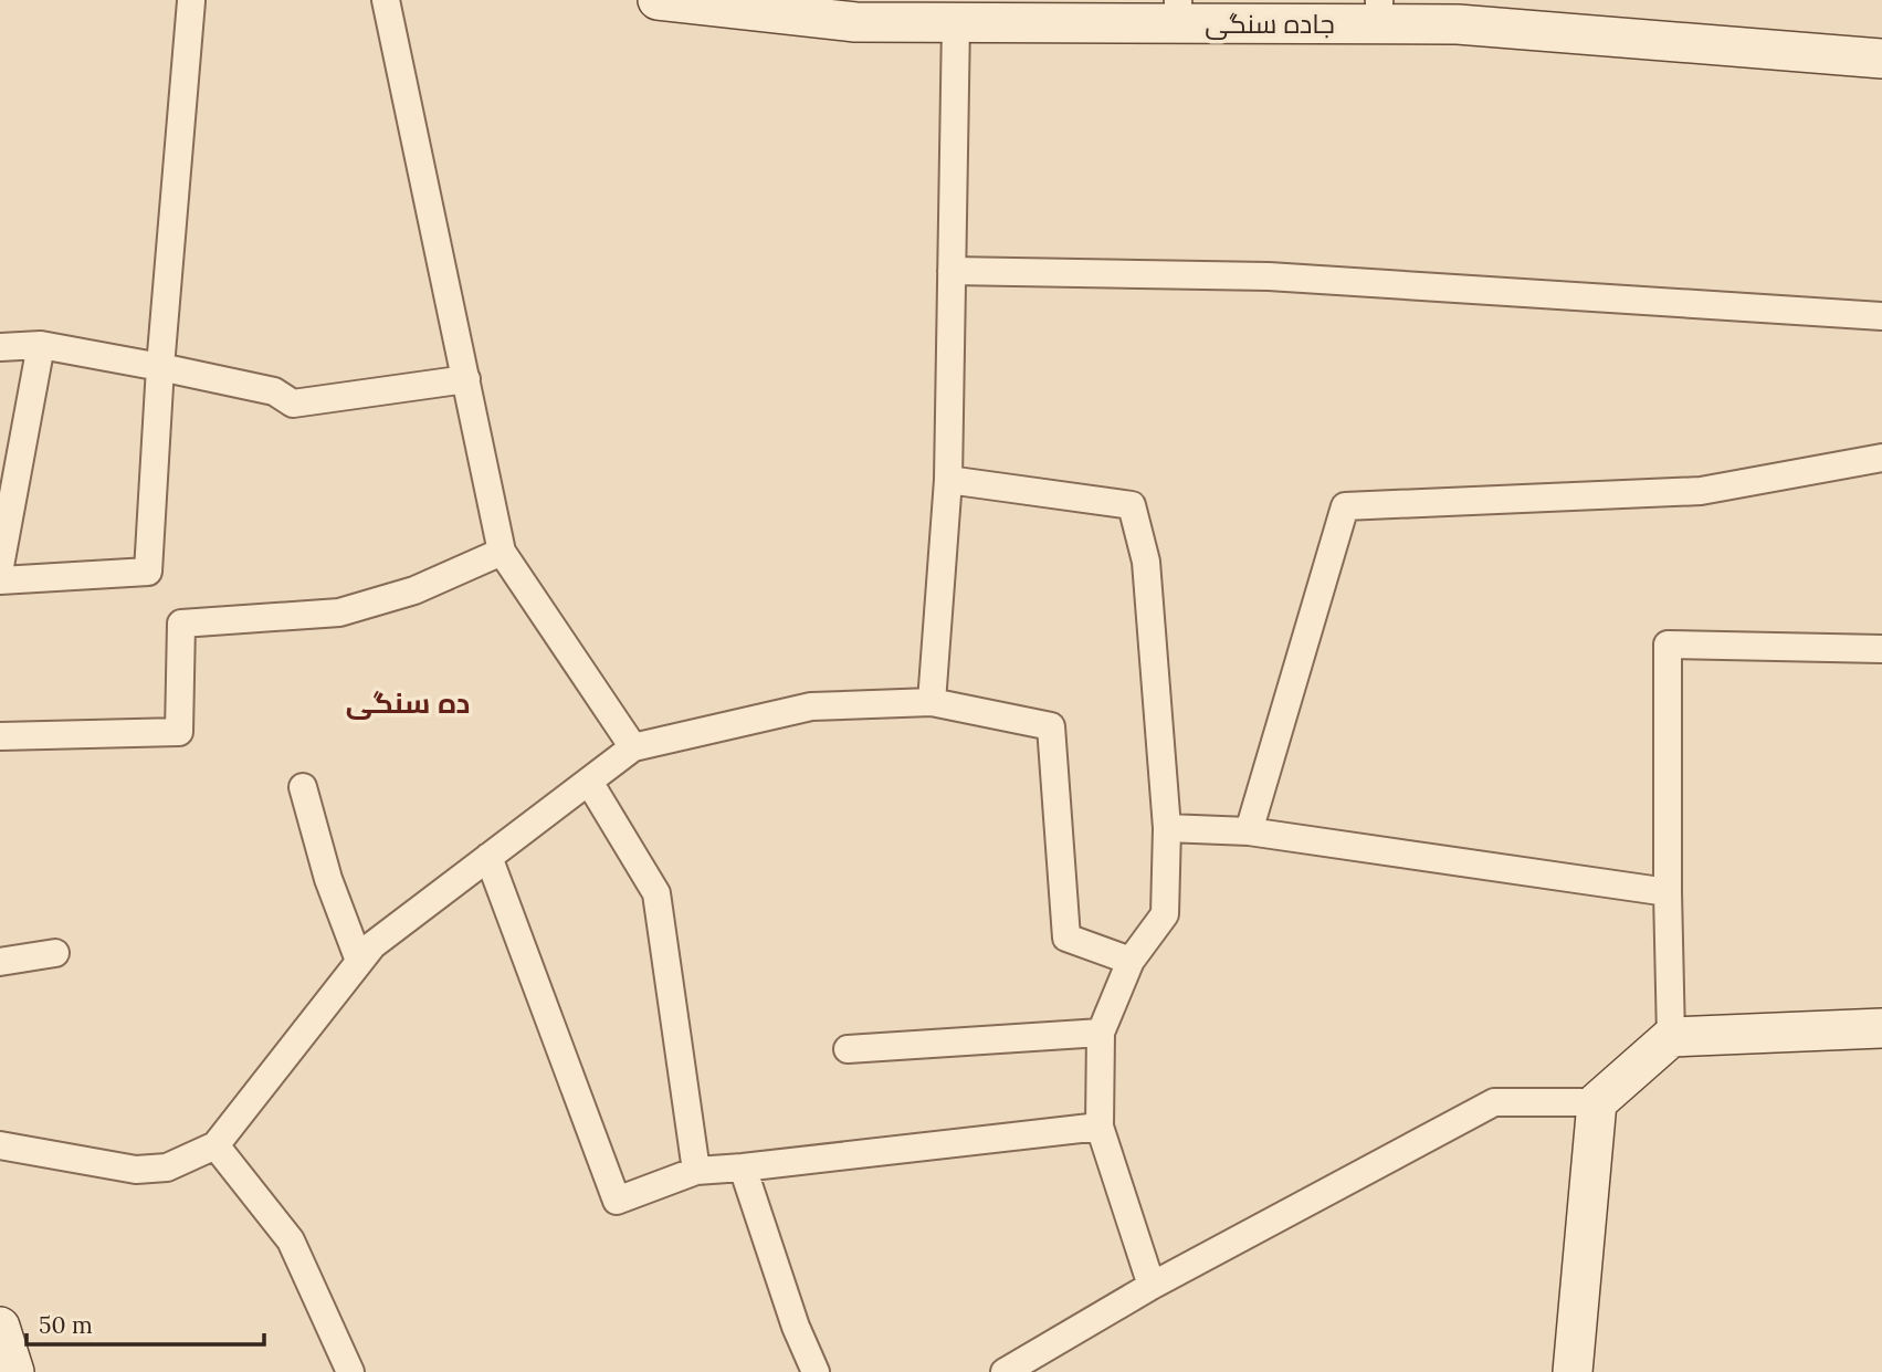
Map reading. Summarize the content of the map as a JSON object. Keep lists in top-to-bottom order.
{
  "streets": {
    "street": ["جاده سنگی"]
  },
  "districts": ["ده سنگی"],
  "scale_bar": "50 m"
}
